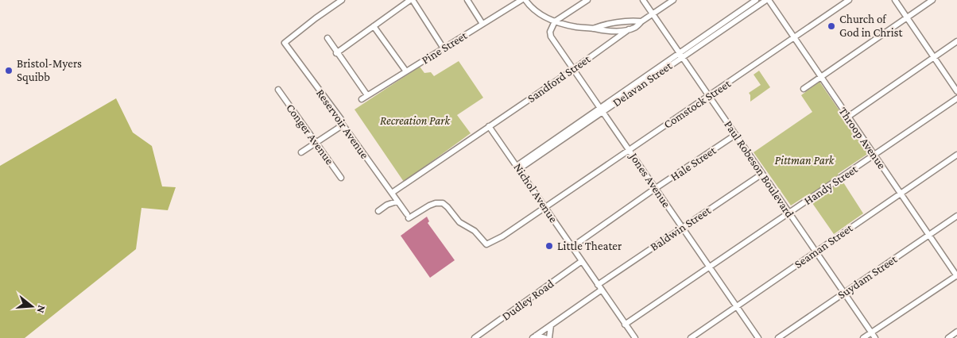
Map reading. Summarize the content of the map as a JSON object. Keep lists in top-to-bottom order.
{
  "streets": {
    "street": [
      "Pine Street",
      "Sandford Street",
      "Delavan Street",
      "Comstock Street",
      "Reservoir Avenue",
      "Conger Avenue",
      "Throop Avenue",
      "Hale Street",
      "Paul Robeson Boulevard",
      "Jones Avenue",
      "Handy Street",
      "Nichol Avenue",
      "Baldwin Street",
      "Seaman Street",
      "Suydam Street",
      "Dudley Road"
    ]
  },
  "crossings": [
    ["Sandford Street", "Reservoir Avenue"],
    ["Sandford Street", "Paul Robeson Boulevard"],
    ["Sandford Street", "Jones Avenue"],
    ["Sandford Street", "Nichol Avenue"],
    ["Delavan Street", "Throop Avenue"],
    ["Delavan Street", "Paul Robeson Boulevard"],
    ["Delavan Street", "Jones Avenue"],
    ["Delavan Street", "Nichol Avenue"],
    ["Comstock Street", "Reservoir Avenue"],
    ["Comstock Street", "Throop Avenue"],
    ["Comstock Street", "Paul Robeson Boulevard"],
    ["Comstock Street", "Jones Avenue"],
    ["Comstock Street", "Nichol Avenue"],
    ["Throop Avenue", "Handy Street"],
    ["Throop Avenue", "Seaman Street"],
    ["Throop Avenue", "Suydam Street"],
    ["Hale Street", "Paul Robeson Boulevard"],
    ["Hale Street", "Jones Avenue"],
    ["Hale Street", "Nichol Avenue"],
    ["Paul Robeson Boulevard", "Handy Street"],
    ["Paul Robeson Boulevard", "Baldwin Street"],
    ["Paul Robeson Boulevard", "Seaman Street"],
    ["Paul Robeson Boulevard", "Suydam Street"],
    ["Jones Avenue", "Handy Street"],
    ["Jones Avenue", "Baldwin Street"],
    ["Jones Avenue", "Seaman Street"],
    ["Handy Street", "Nichol Avenue"],
    ["Nichol Avenue", "Baldwin Street"],
    ["Nichol Avenue", "Dudley Road"]
  ],
  "parks": ["Recreation Park", "Pittman Park"],
  "places": ["Church of God in Christ", "Bristol-Myers Squibb", "Little Theater"],
  "north": "right"
}
